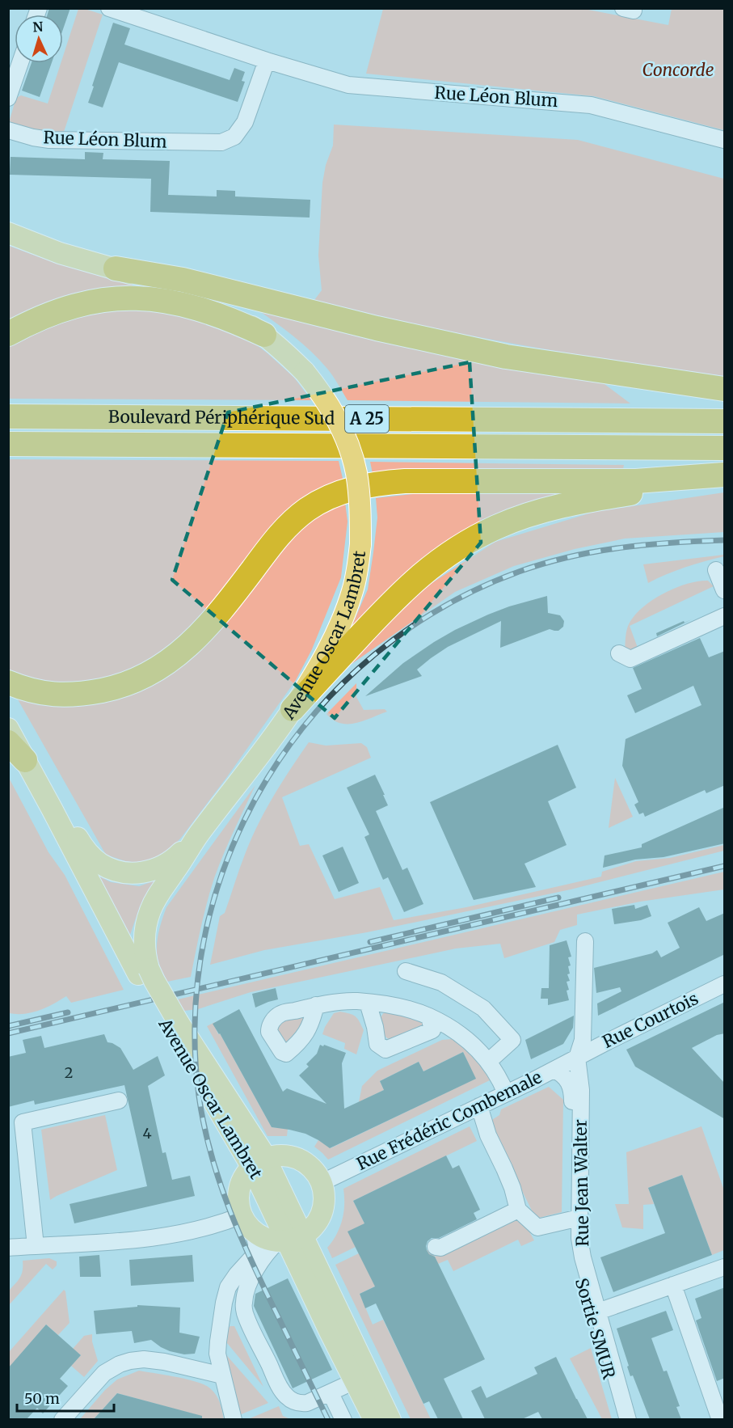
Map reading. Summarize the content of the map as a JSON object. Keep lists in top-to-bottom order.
{
  "streets": {
    "highway": ["Boulevard Périphérique Sud", "A 25"],
    "main road": ["Avenue Oscar Lambret"],
    "street": [
      "Rue Léon Blum",
      "Rue Courtois",
      "Rue Frédéric Combemale",
      "Rue Jean Walter",
      "Sortie SMUR"
    ]
  },
  "crossings": [
    ["Rue Courtois", "Rue Frédéric Combemale"],
    ["Rue Courtois", "Rue Jean Walter"],
    ["Rue Frédéric Combemale", "Rue Jean Walter"],
    ["Rue Frédéric Combemale", "Sortie SMUR"],
    ["Rue Jean Walter", "Sortie SMUR"]
  ],
  "parks": ["Concorde"],
  "house_numbers": ["2", "4"],
  "scale_bar": "50 m",
  "north": "top"
}
